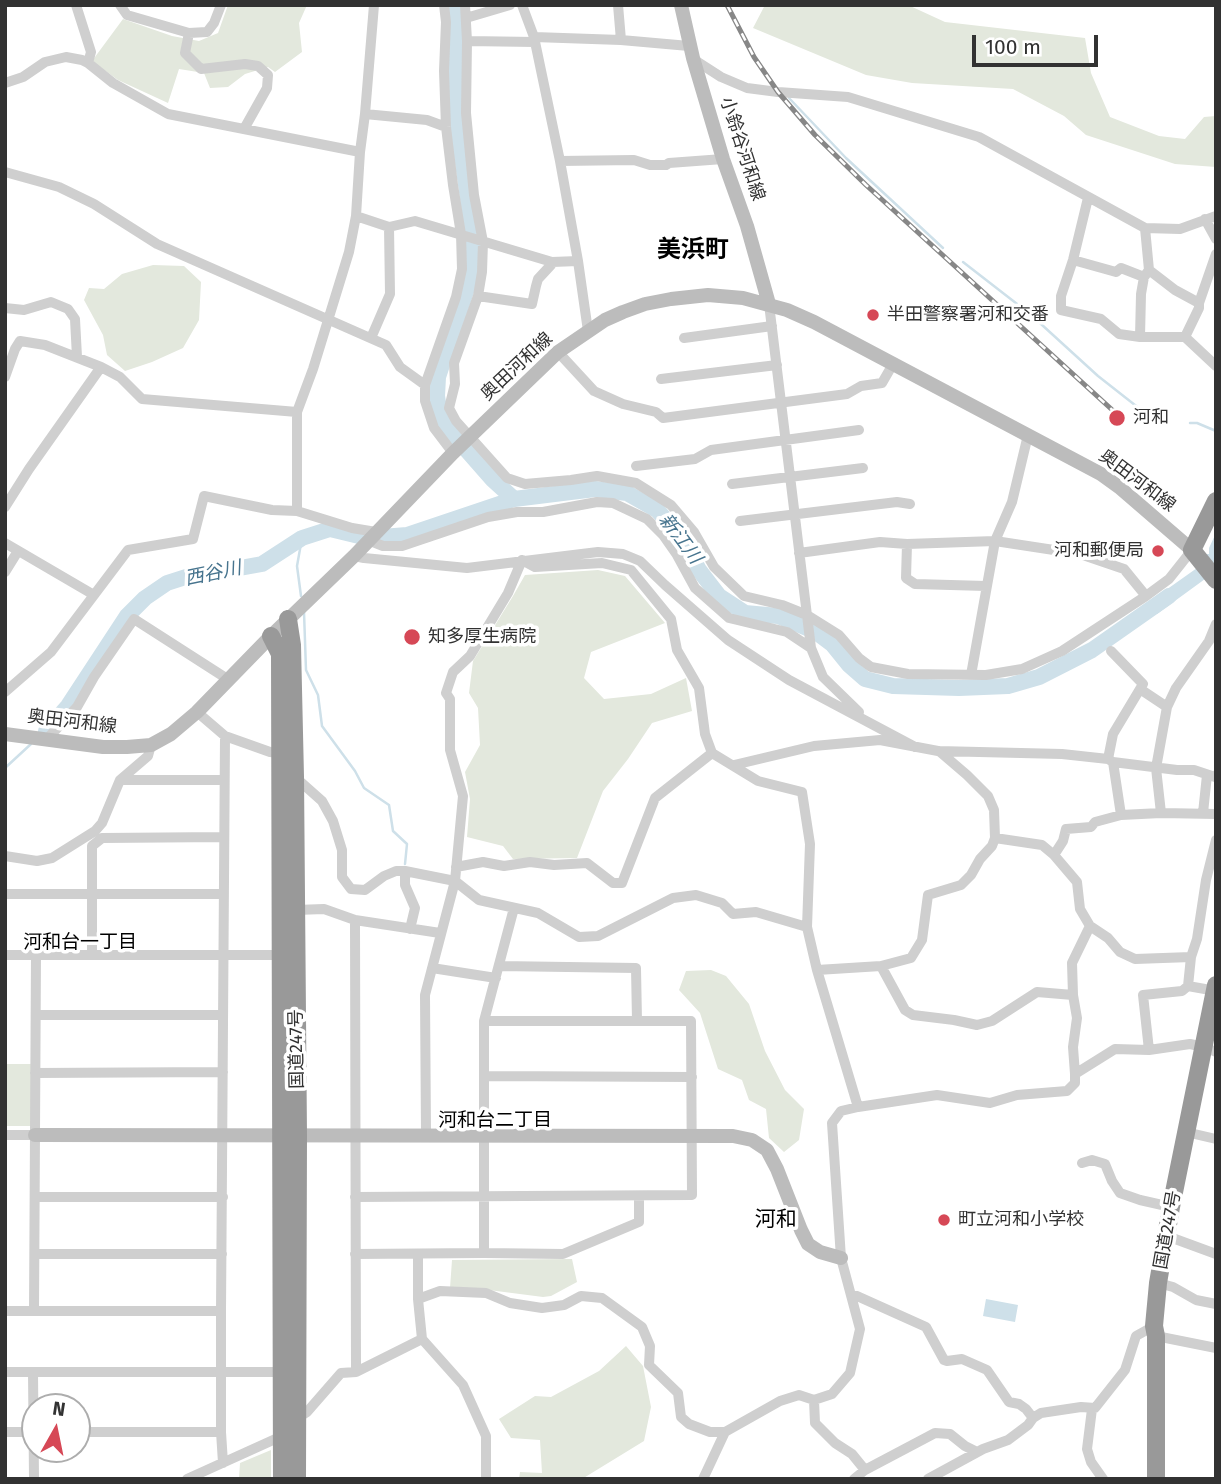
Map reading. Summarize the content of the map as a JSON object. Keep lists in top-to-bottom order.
{
  "streets": {
    "highway": ["国道247号"],
    "main road": ["小鈴谷河和線", "奥田河和線"]
  },
  "crossings": [
    ["小鈴谷河和線", "奥田河和線"],
    ["奥田河和線", "国道247号"]
  ],
  "districts": [
    "美浜町",
    "河和台一丁目",
    "河和台二丁目",
    "河和"
  ],
  "water": ["新江川", "西谷川"],
  "places": [
    "半田警察署河和交番",
    "河和",
    "河和郵便局",
    "知多厚生病院",
    "町立河和小学校"
  ],
  "scale_bar": "100 m",
  "north": "top"
}
